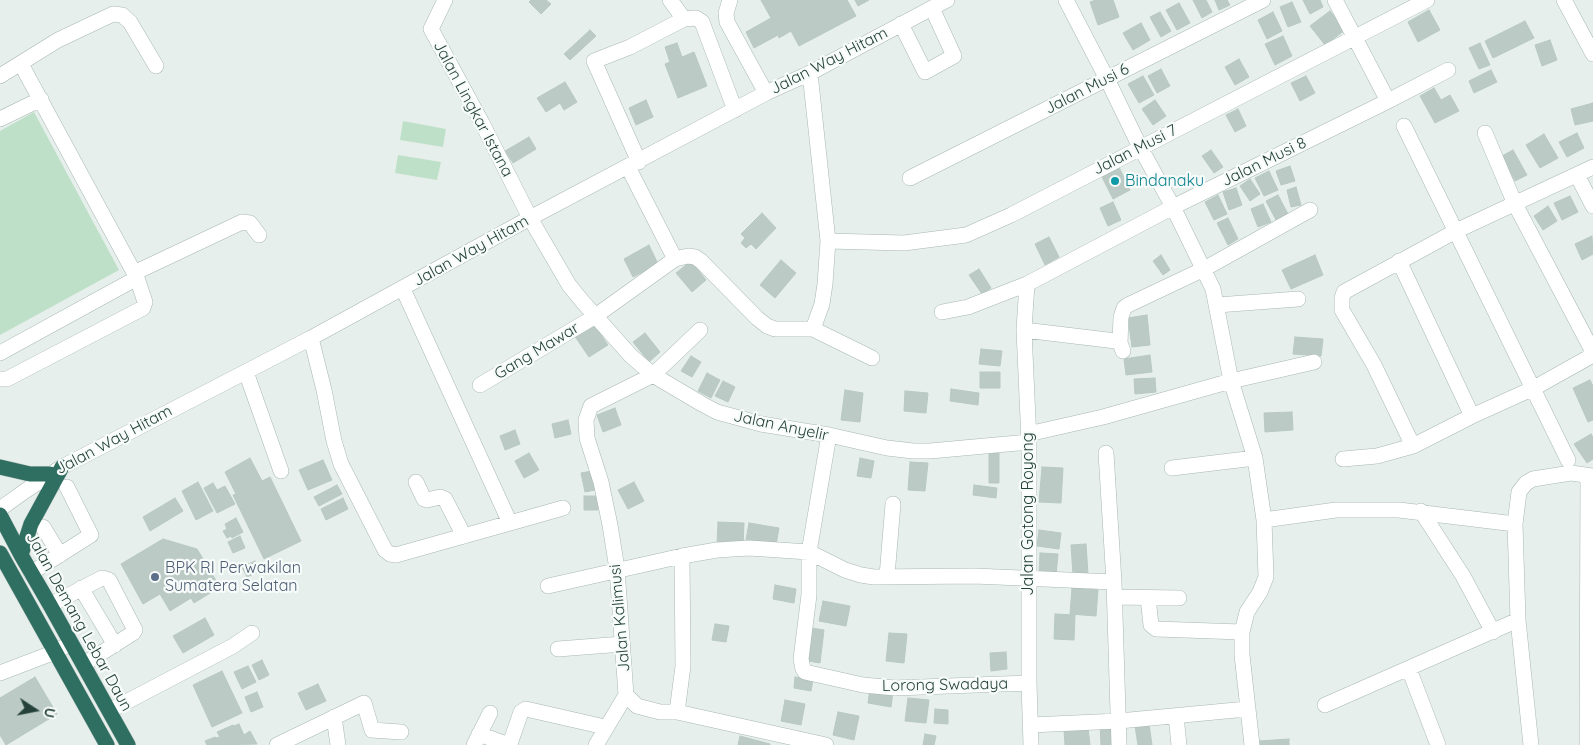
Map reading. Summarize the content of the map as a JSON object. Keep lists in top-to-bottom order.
{
  "streets": {
    "highway": ["Jalan Demang Lebar Daun"],
    "street": [
      "Jalan Way Hitam",
      "Jalan Musi 6",
      "Jalan Lingkar Istana",
      "Jalan Musi 7",
      "Jalan Musi 8",
      "Gang Mawar",
      "Jalan Anyelir",
      "Jalan Gotong Royong",
      "Jalan Kalimusi",
      "Lorong Swadaya"
    ]
  },
  "crossings": [
    ["Jalan Way Hitam", "Jalan Lingkar Istana"],
    ["Jalan Way Hitam", "Jalan Anyelir"],
    ["Jalan Lingkar Istana", "Jalan Anyelir"],
    ["Jalan Musi 8", "Jalan Gotong Royong"],
    ["Gang Mawar", "Jalan Anyelir"],
    ["Jalan Anyelir", "Jalan Gotong Royong"],
    ["Jalan Anyelir", "Jalan Kalimusi"],
    ["Jalan Gotong Royong", "Lorong Swadaya"]
  ],
  "places": ["Bindanaku", "BPK RI Perwakilan Sumatera Selatan"],
  "north": "right"
}
